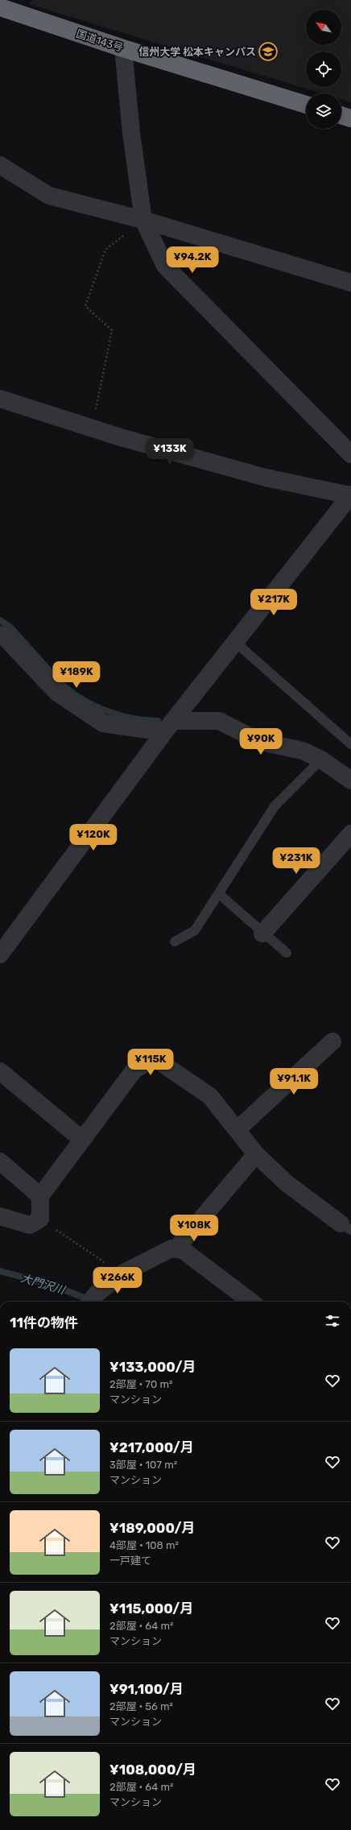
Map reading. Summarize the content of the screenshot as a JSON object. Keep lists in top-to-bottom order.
{
  "streets": {
    "highway": ["国道143号"]
  },
  "water": ["大門沢川"],
  "places": {
    "school or university": ["信州大学 松本キャンパス"]
  },
  "north": "top left",
  "page": {
    "price": [
      "¥94.2K",
      "¥133K",
      "¥217K",
      "¥189K",
      "¥90K",
      "¥120K",
      "¥231K",
      "¥115K",
      "¥91.1K",
      "¥108K",
      "¥266K"
    ],
    "heading": "11件の物件",
    "list": [
      {
        "name": "¥133,000/月",
        "note": "2部屋 · 70 m² · マンション"
      },
      {
        "name": "¥217,000/月",
        "note": "3部屋 · 107 m² · マンション"
      },
      {
        "name": "¥189,000/月",
        "note": "4部屋 · 108 m² · 一戸建て"
      },
      {
        "name": "¥115,000/月",
        "note": "2部屋 · 64 m² · マンション"
      },
      {
        "name": "¥91,100/月",
        "note": "2部屋 · 56 m² · マンション"
      },
      {
        "name": "¥108,000/月",
        "note": "2部屋 · 64 m² · マンション"
      }
    ]
  }
}
